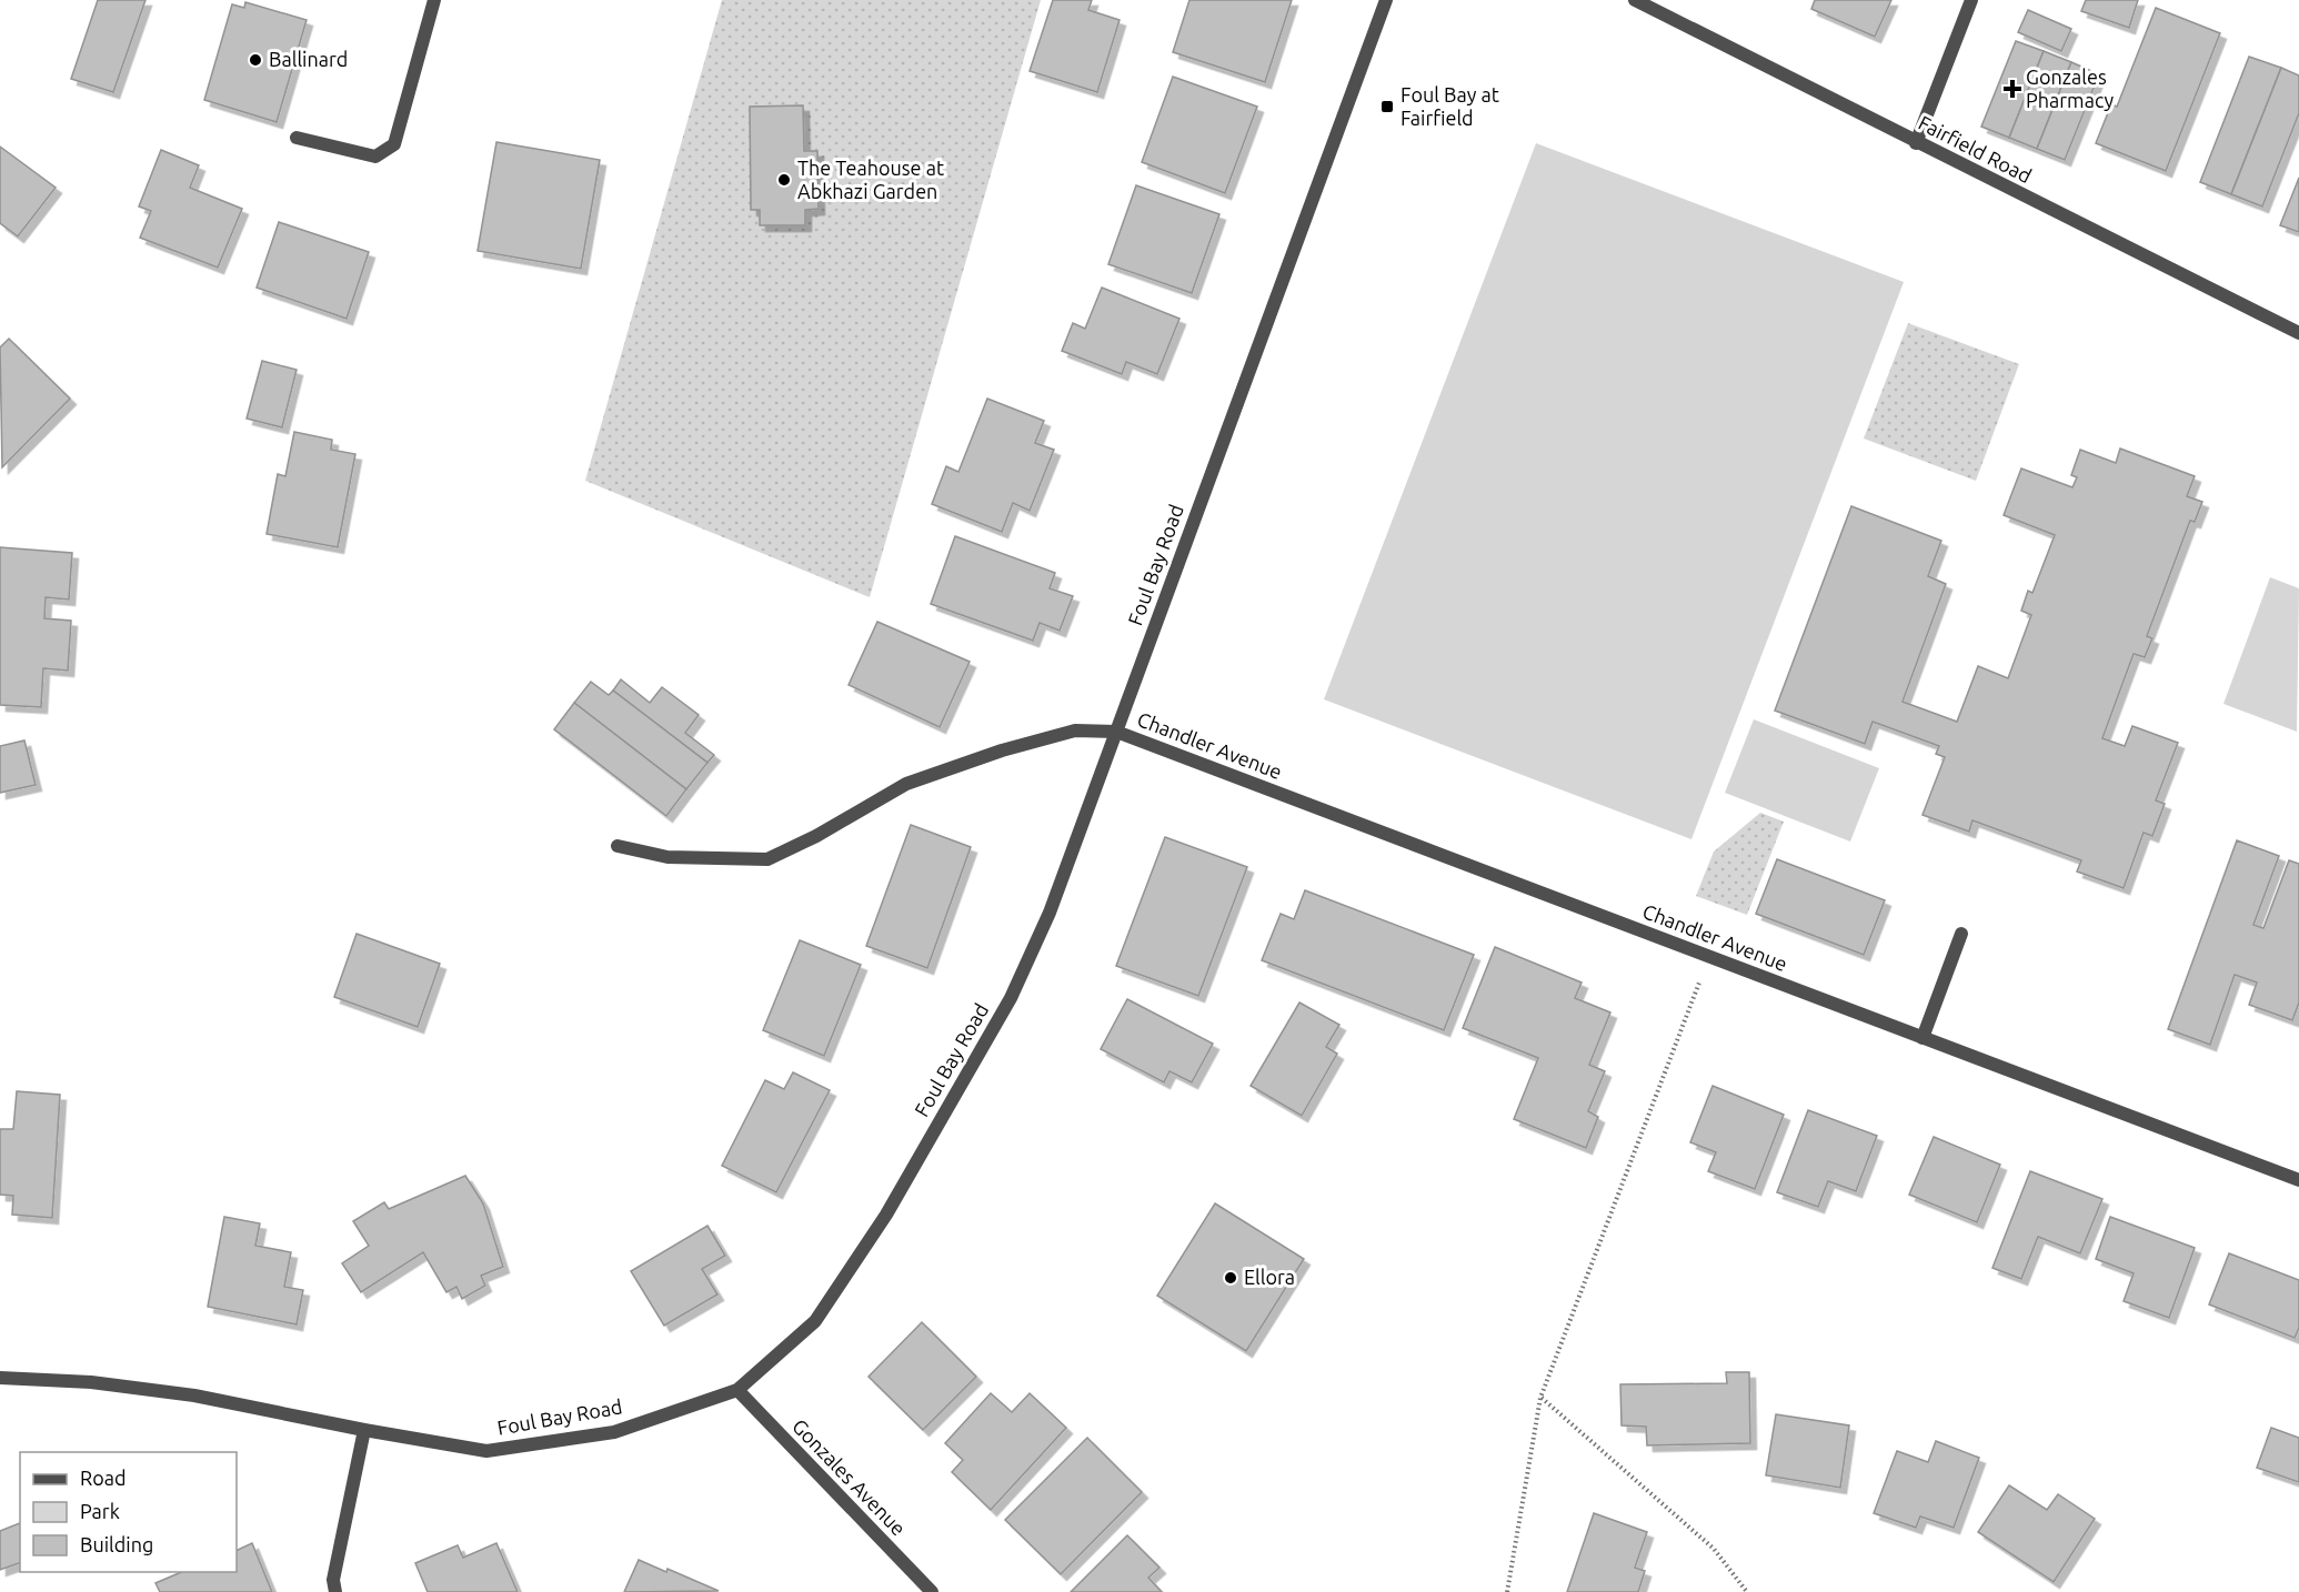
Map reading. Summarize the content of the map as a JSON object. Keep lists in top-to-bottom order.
{
  "streets": {
    "street": [
      "Fairfield Road",
      "Foul Bay Road",
      "Chandler Avenue",
      "Gonzales Avenue"
    ]
  },
  "crossings": [
    ["Foul Bay Road", "Chandler Avenue"],
    ["Foul Bay Road", "Gonzales Avenue"]
  ],
  "places": {
    "other": ["Ballinard", "The Teahouse at Abkhazi Garden", "Ellora"],
    "health": ["Gonzales Pharmacy"],
    "transit": ["Foul Bay at Fairfield"]
  },
  "legend": ["Road", "Park", "Building"]
}
